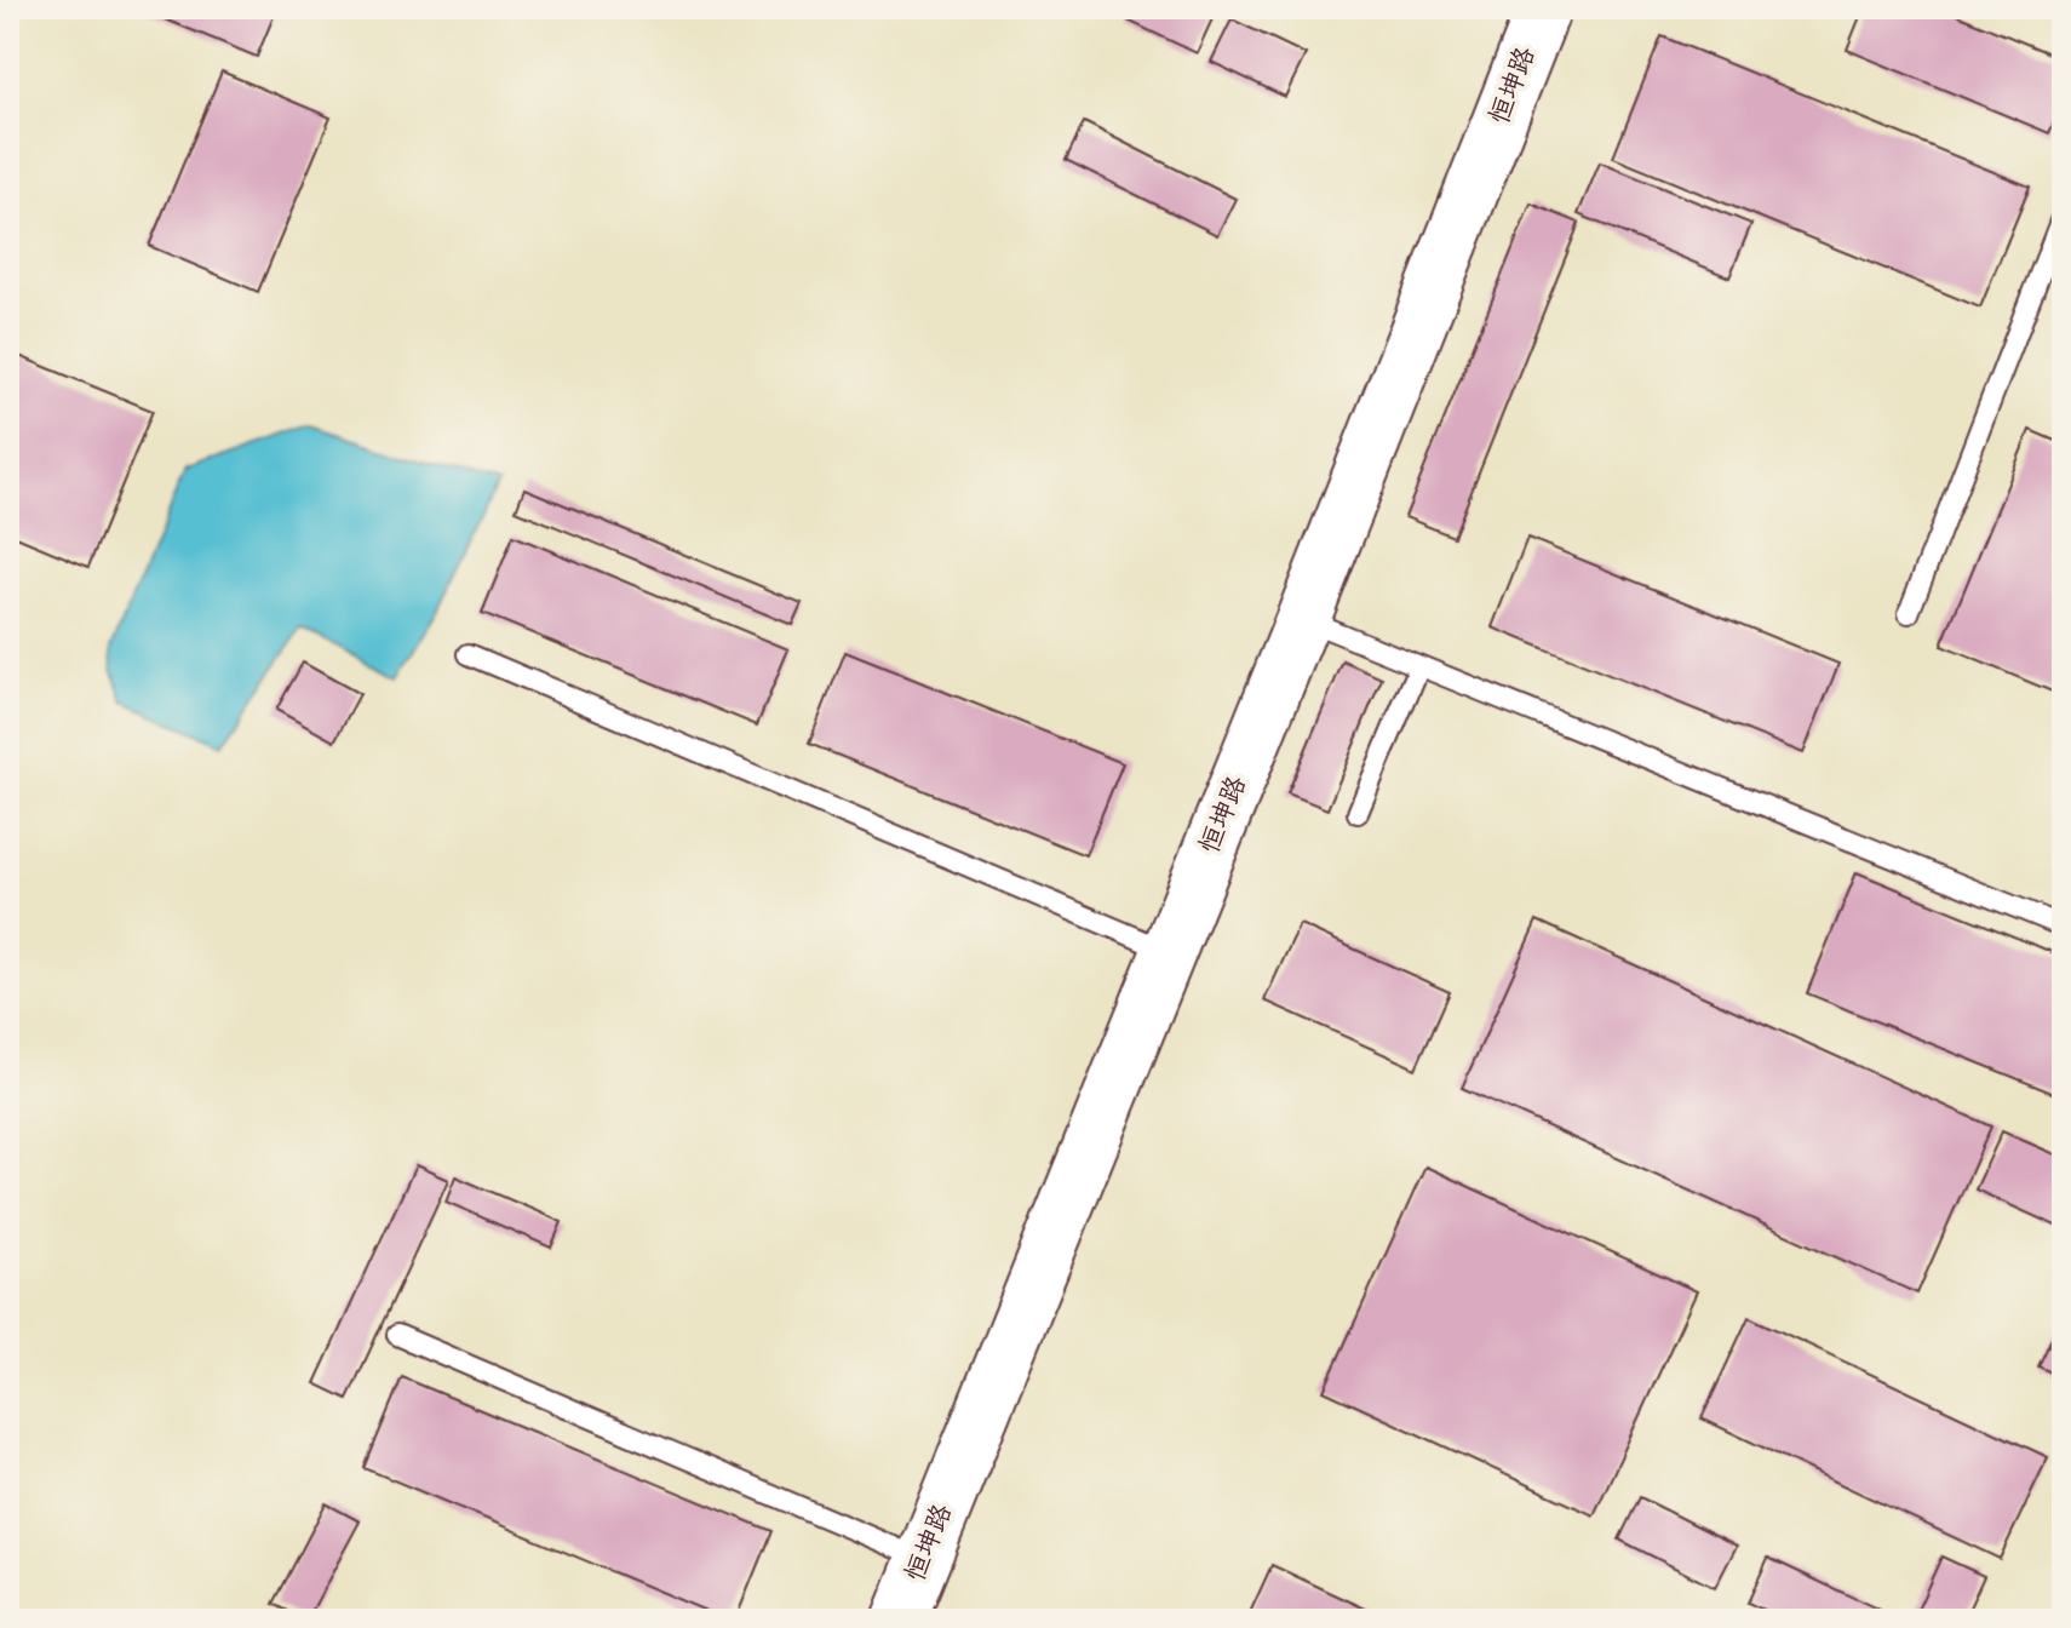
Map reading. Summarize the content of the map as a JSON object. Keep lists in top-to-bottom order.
{
  "streets": {
    "street": ["恒坤路"]
  }
}
